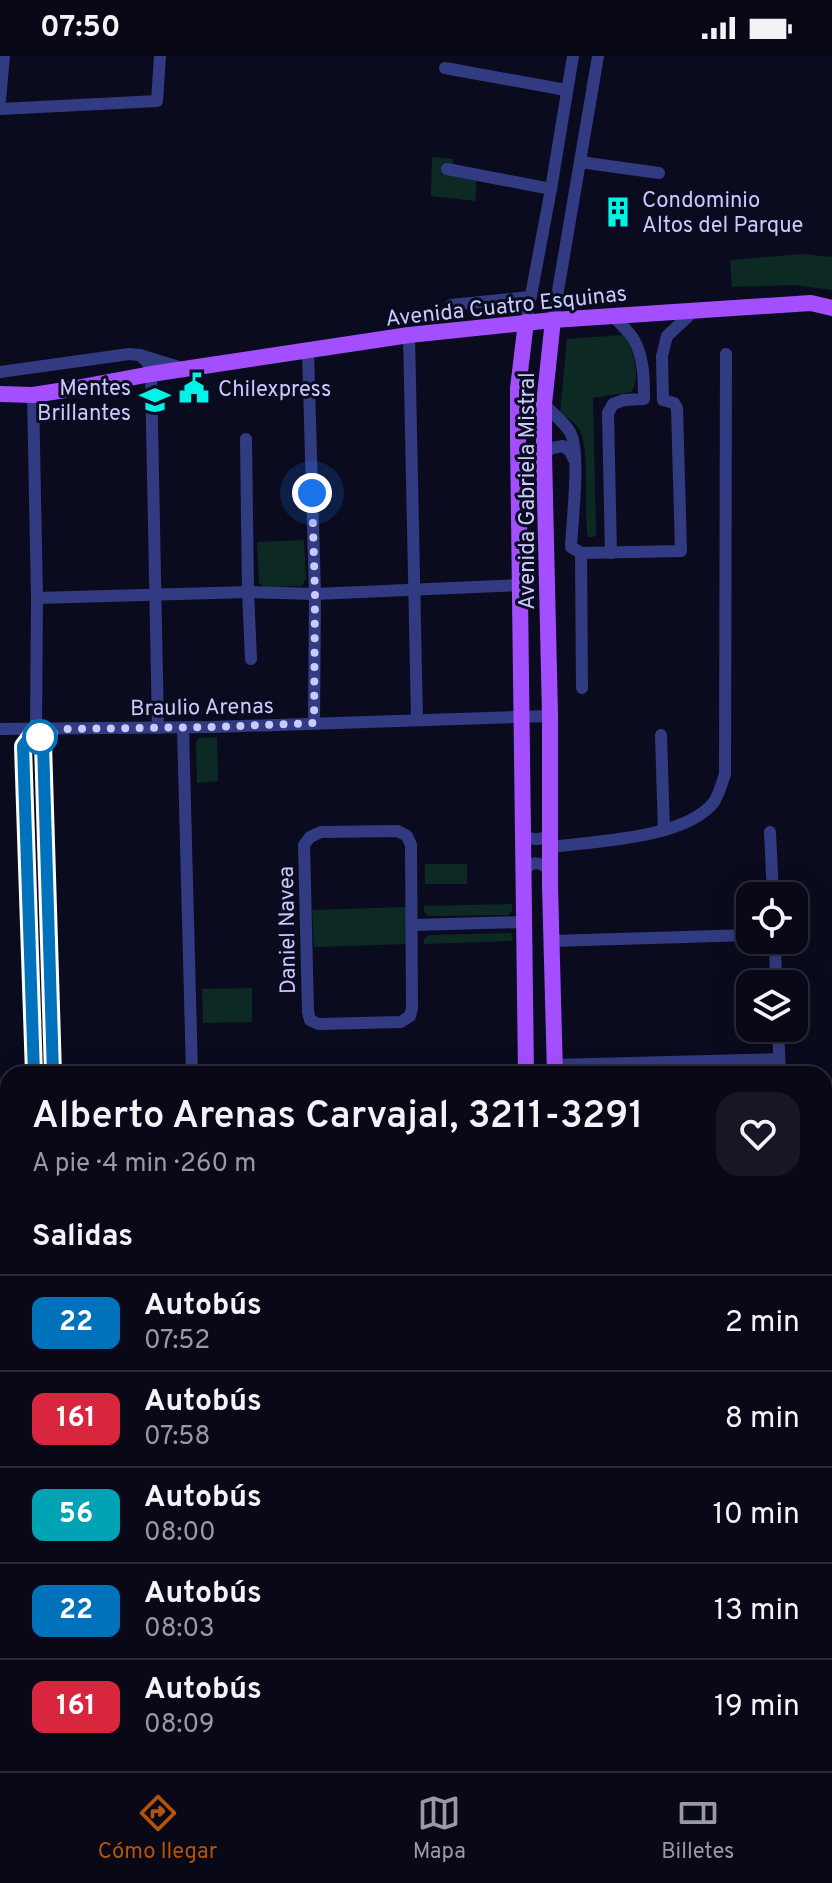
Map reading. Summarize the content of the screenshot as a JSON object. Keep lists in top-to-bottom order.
{
  "streets": {
    "main road": ["Avenida Cuatro Esquinas", "Avenida Gabriela Mistral"],
    "street": ["Braulio Arenas", "Daniel Navea"]
  },
  "crossings": [
    ["Avenida Cuatro Esquinas", "Avenida Gabriela Mistral"],
    ["Avenida Gabriela Mistral", "Braulio Arenas"]
  ],
  "places": {
    "building": ["Condominio Altos del Parque"],
    "public building": ["Chilexpress"],
    "school or university": ["Mentes Brillantes"]
  },
  "lines": ["bus line 22"],
  "page": {
    "status": "07:50",
    "heading": [
      ["Alberto Arenas Carvajal, 3211-3291", "A pie · 4 min · 260 m"],
      "Salidas"
    ],
    "list": [
      {
        "mark": "22",
        "name": "Autobús",
        "note": "07:52",
        "value": "2 min"
      },
      {
        "mark": "161",
        "name": "Autobús",
        "note": "07:58",
        "value": "8 min"
      },
      {
        "mark": "56",
        "name": "Autobús",
        "note": "08:00",
        "value": "10 min"
      },
      {
        "mark": "22",
        "name": "Autobús",
        "note": "08:03",
        "value": "13 min"
      },
      {
        "mark": "161",
        "name": "Autobús",
        "note": "08:09",
        "value": "19 min"
      }
    ],
    "tabs": ["Cómo llegar", "Mapa", "Billetes"]
  }
}
